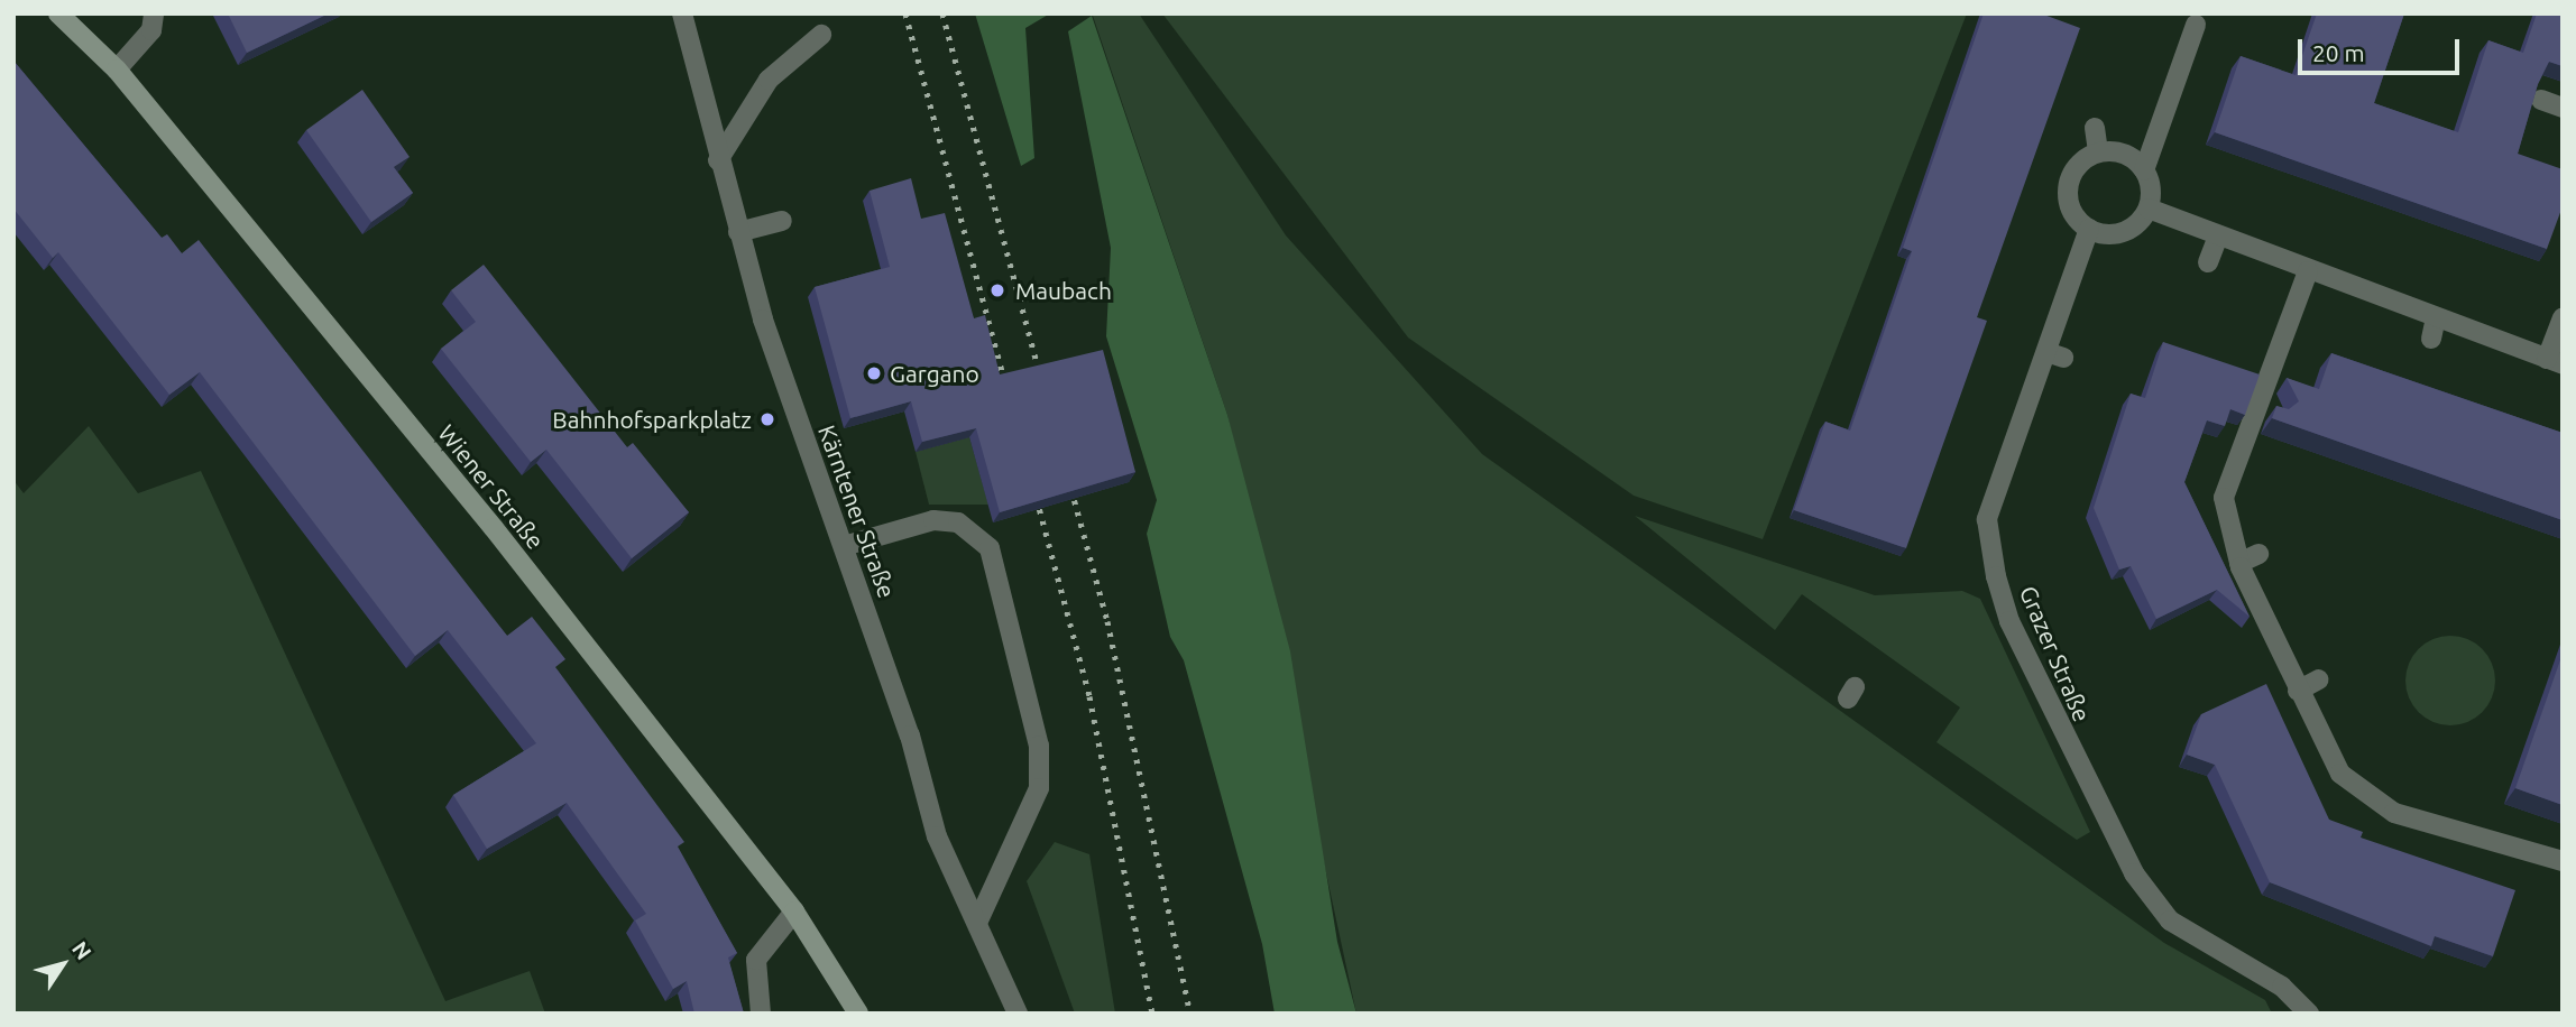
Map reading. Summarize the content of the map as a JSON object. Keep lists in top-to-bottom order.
{
  "streets": {
    "street": ["Wiener Straße", "Kärntener Straße", "Grazer Straße"]
  },
  "places": ["Maubach", "Gargano", "Bahnhofsparkplatz"],
  "scale_bar": "20 m",
  "north": "top right"
}
